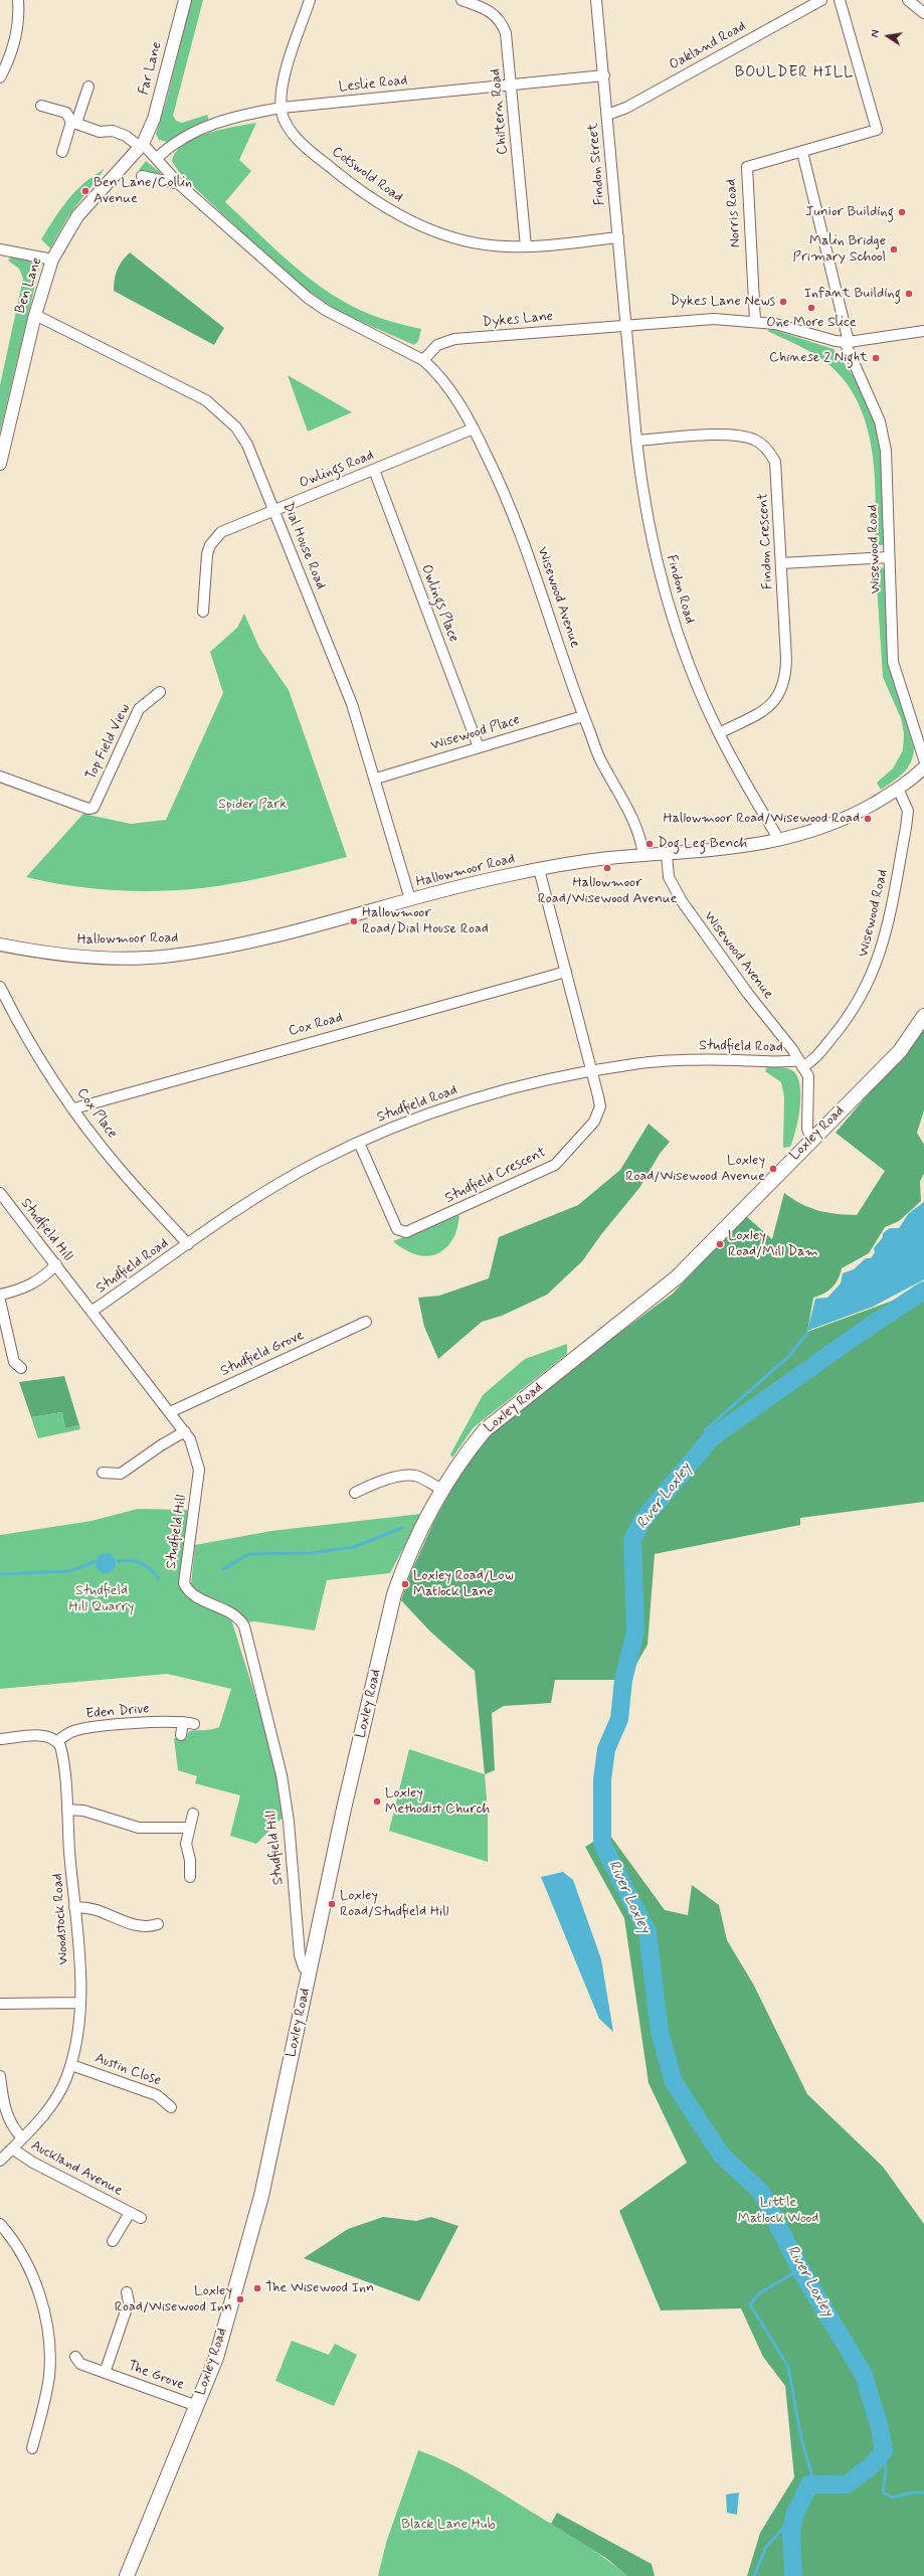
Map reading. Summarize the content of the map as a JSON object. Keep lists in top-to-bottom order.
{
  "streets": {
    "main road": ["Loxley Road"],
    "street": [
      "Oakland Road",
      "Far Lane",
      "Leslie Road",
      "Chiltern Road",
      "Findon Street",
      "Cotswold Road",
      "Norris Road",
      "Ben Lane",
      "Dykes Lane",
      "Owlings Road",
      "Findon Crescent",
      "Dial House Road",
      "Wisewood Road",
      "Findon Road",
      "Wisewood Avenue",
      "Owlings Place",
      "Wisewood Place",
      "Top Field View",
      "Hallowmoor Road",
      "Cox Road",
      "Studfield Road",
      "Cox Place",
      "Studfield Crescent",
      "Studfield Hill",
      "Studfield Grove",
      "Eden Drive",
      "Woodstock Road",
      "Austin Close",
      "Auckland Avenue",
      "The Grove"
    ]
  },
  "crossings": [
    ["Oakland Road", "Findon Street"],
    ["Far Lane", "Ben Lane"],
    ["Leslie Road", "Chiltern Road"],
    ["Leslie Road", "Findon Street"],
    ["Leslie Road", "Cotswold Road"],
    ["Chiltern Road", "Cotswold Road"],
    ["Findon Street", "Cotswold Road"],
    ["Findon Street", "Dykes Lane"],
    ["Findon Street", "Findon Road"],
    ["Norris Road", "Dykes Lane"],
    ["Norris Road", "Wisewood Road"],
    ["Ben Lane", "Dial House Road"],
    ["Dykes Lane", "Wisewood Road"],
    ["Dykes Lane", "Findon Road"],
    ["Dykes Lane", "Wisewood Avenue"],
    ["Owlings Road", "Dial House Road"],
    ["Owlings Road", "Wisewood Avenue"],
    ["Owlings Road", "Owlings Place"],
    ["Findon Crescent", "Findon Road"],
    ["Dial House Road", "Wisewood Place"],
    ["Dial House Road", "Hallowmoor Road"],
    ["Wisewood Road", "Wisewood Avenue"],
    ["Wisewood Road", "Hallowmoor Road"],
    ["Wisewood Road", "Studfield Road"],
    ["Findon Road", "Hallowmoor Road"],
    ["Wisewood Avenue", "Wisewood Place"],
    ["Wisewood Avenue", "Hallowmoor Road"],
    ["Wisewood Avenue", "Studfield Road"],
    ["Owlings Place", "Wisewood Place"],
    ["Hallowmoor Road", "Studfield Crescent"],
    ["Cox Road", "Cox Place"],
    ["Cox Road", "Studfield Crescent"],
    ["Studfield Road", "Cox Place"],
    ["Studfield Road", "Studfield Crescent"],
    ["Studfield Road", "Studfield Hill"],
    ["Loxley Road", "Studfield Hill"],
    ["Loxley Road", "The Grove"],
    ["Studfield Hill", "Studfield Grove"],
    ["Eden Drive", "Woodstock Road"],
    ["Woodstock Road", "Austin Close"],
    ["Woodstock Road", "Auckland Avenue"]
  ],
  "districts": ["BOULDER HILL"],
  "water": ["River Loxley"],
  "parks": [
    "Spider Park",
    "Studfield Hill Quarry",
    "Little Matlock Wood",
    "Black Lane Hub"
  ],
  "places": [
    "Ben Lane/Collin Avenue",
    "Junior Building",
    "Malin Bridge Primary School",
    "Infant Building",
    "Dykes Lane News",
    "One More Slice",
    "Chinese 2 Night",
    "Hallowmoor Road/Wisewood Road",
    "Dog Leg Bench",
    "Hallowmoor Road/Wisewood Avenue",
    "Hallowmoor Road/Dial House Road",
    "Loxley Road/Wisewood Avenue",
    "Loxley Road/Mill Dam",
    "Loxley Road/Low Matlock Lane",
    "Loxley Methodist Church",
    "Loxley Road/Studfield Hill",
    "The Wisewood Inn",
    "Loxley Road/Wisewood Inn"
  ],
  "north": "left"
}
